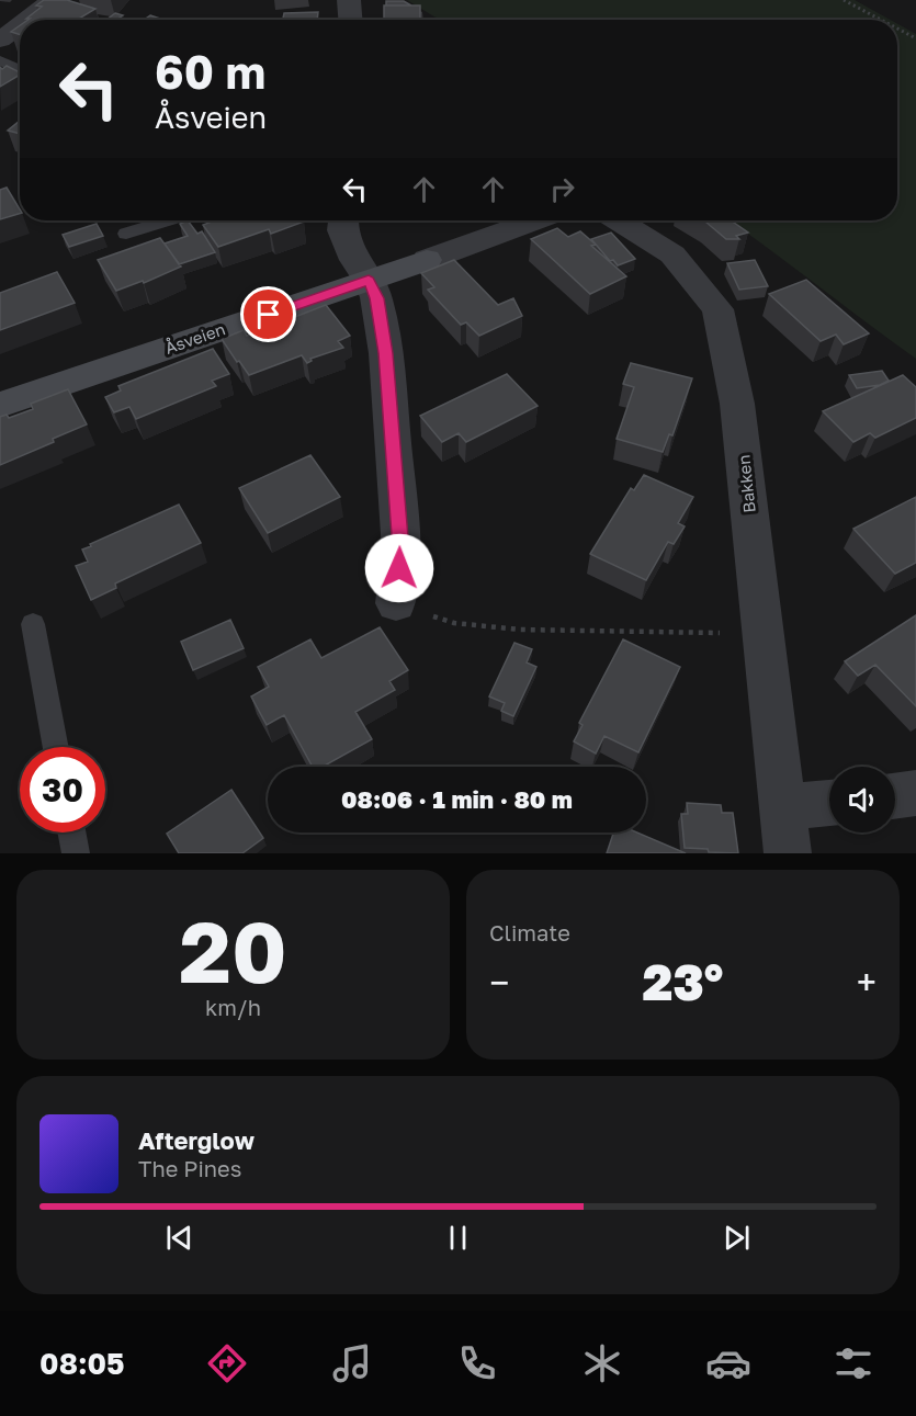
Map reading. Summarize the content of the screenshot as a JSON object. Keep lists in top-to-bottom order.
{
  "streets": {
    "street": ["Åsveien", "Bakken"]
  },
  "page": {
    "turn": ["60 m", "Åsveien"],
    "limit": "30",
    "trip": "08:06 · 1 min · 80 m",
    "tile": [
      ["20", "km/h"],
      "Climate"
    ],
    "heat": ["−", "23°", "+"],
    "song": ["Afterglow", "The Pines"],
    "tabs": "08:05"
  }
}
